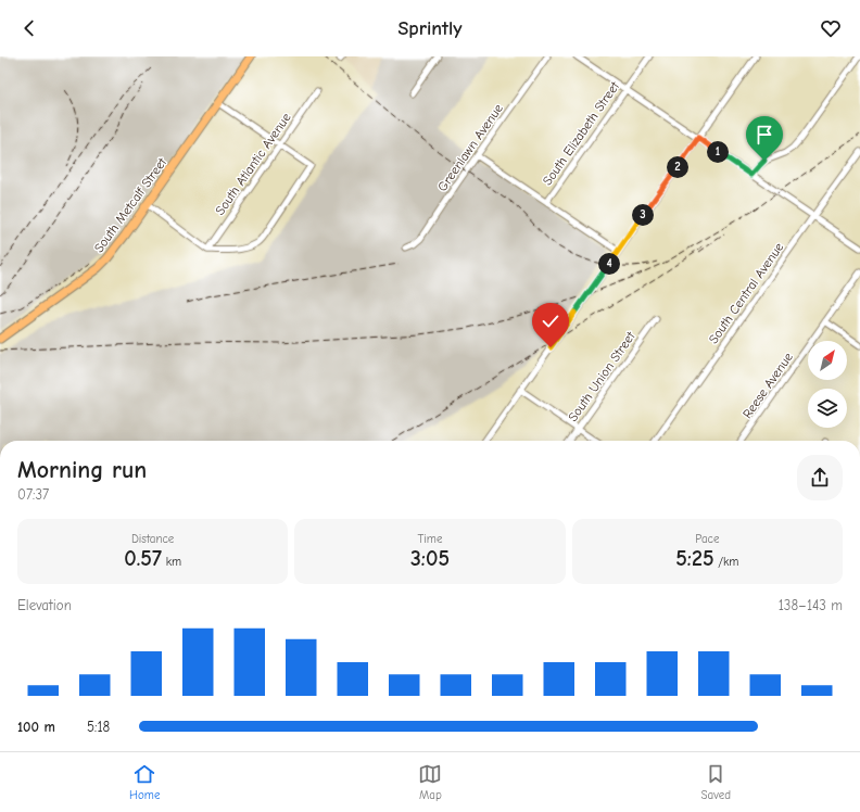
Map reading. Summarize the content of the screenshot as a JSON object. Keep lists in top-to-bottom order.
{
  "streets": {
    "main road": ["South Metcalf Street"],
    "street": [
      "South Elizabeth Street",
      "Greenlawn Avenue",
      "South Atlantic Avenue",
      "South Central Avenue",
      "South Union Street",
      "Reese Avenue"
    ]
  },
  "north": "top right",
  "page": {
    "header": "Sprintly",
    "pins": [
      "1",
      "2",
      "3",
      "4"
    ],
    "heading": ["Morning run", "07:37"],
    "stats": [
      ["Distance", "0.57 km"],
      ["Time", "3:05"],
      ["Pace", "5:25 /km"]
    ],
    "chart": ["Elevation", "138–143 m"],
    "list": [
      {
        "name": "100 m",
        "note": "5:18"
      }
    ],
    "tabs": ["Home", "Map", "Saved"]
  }
}
